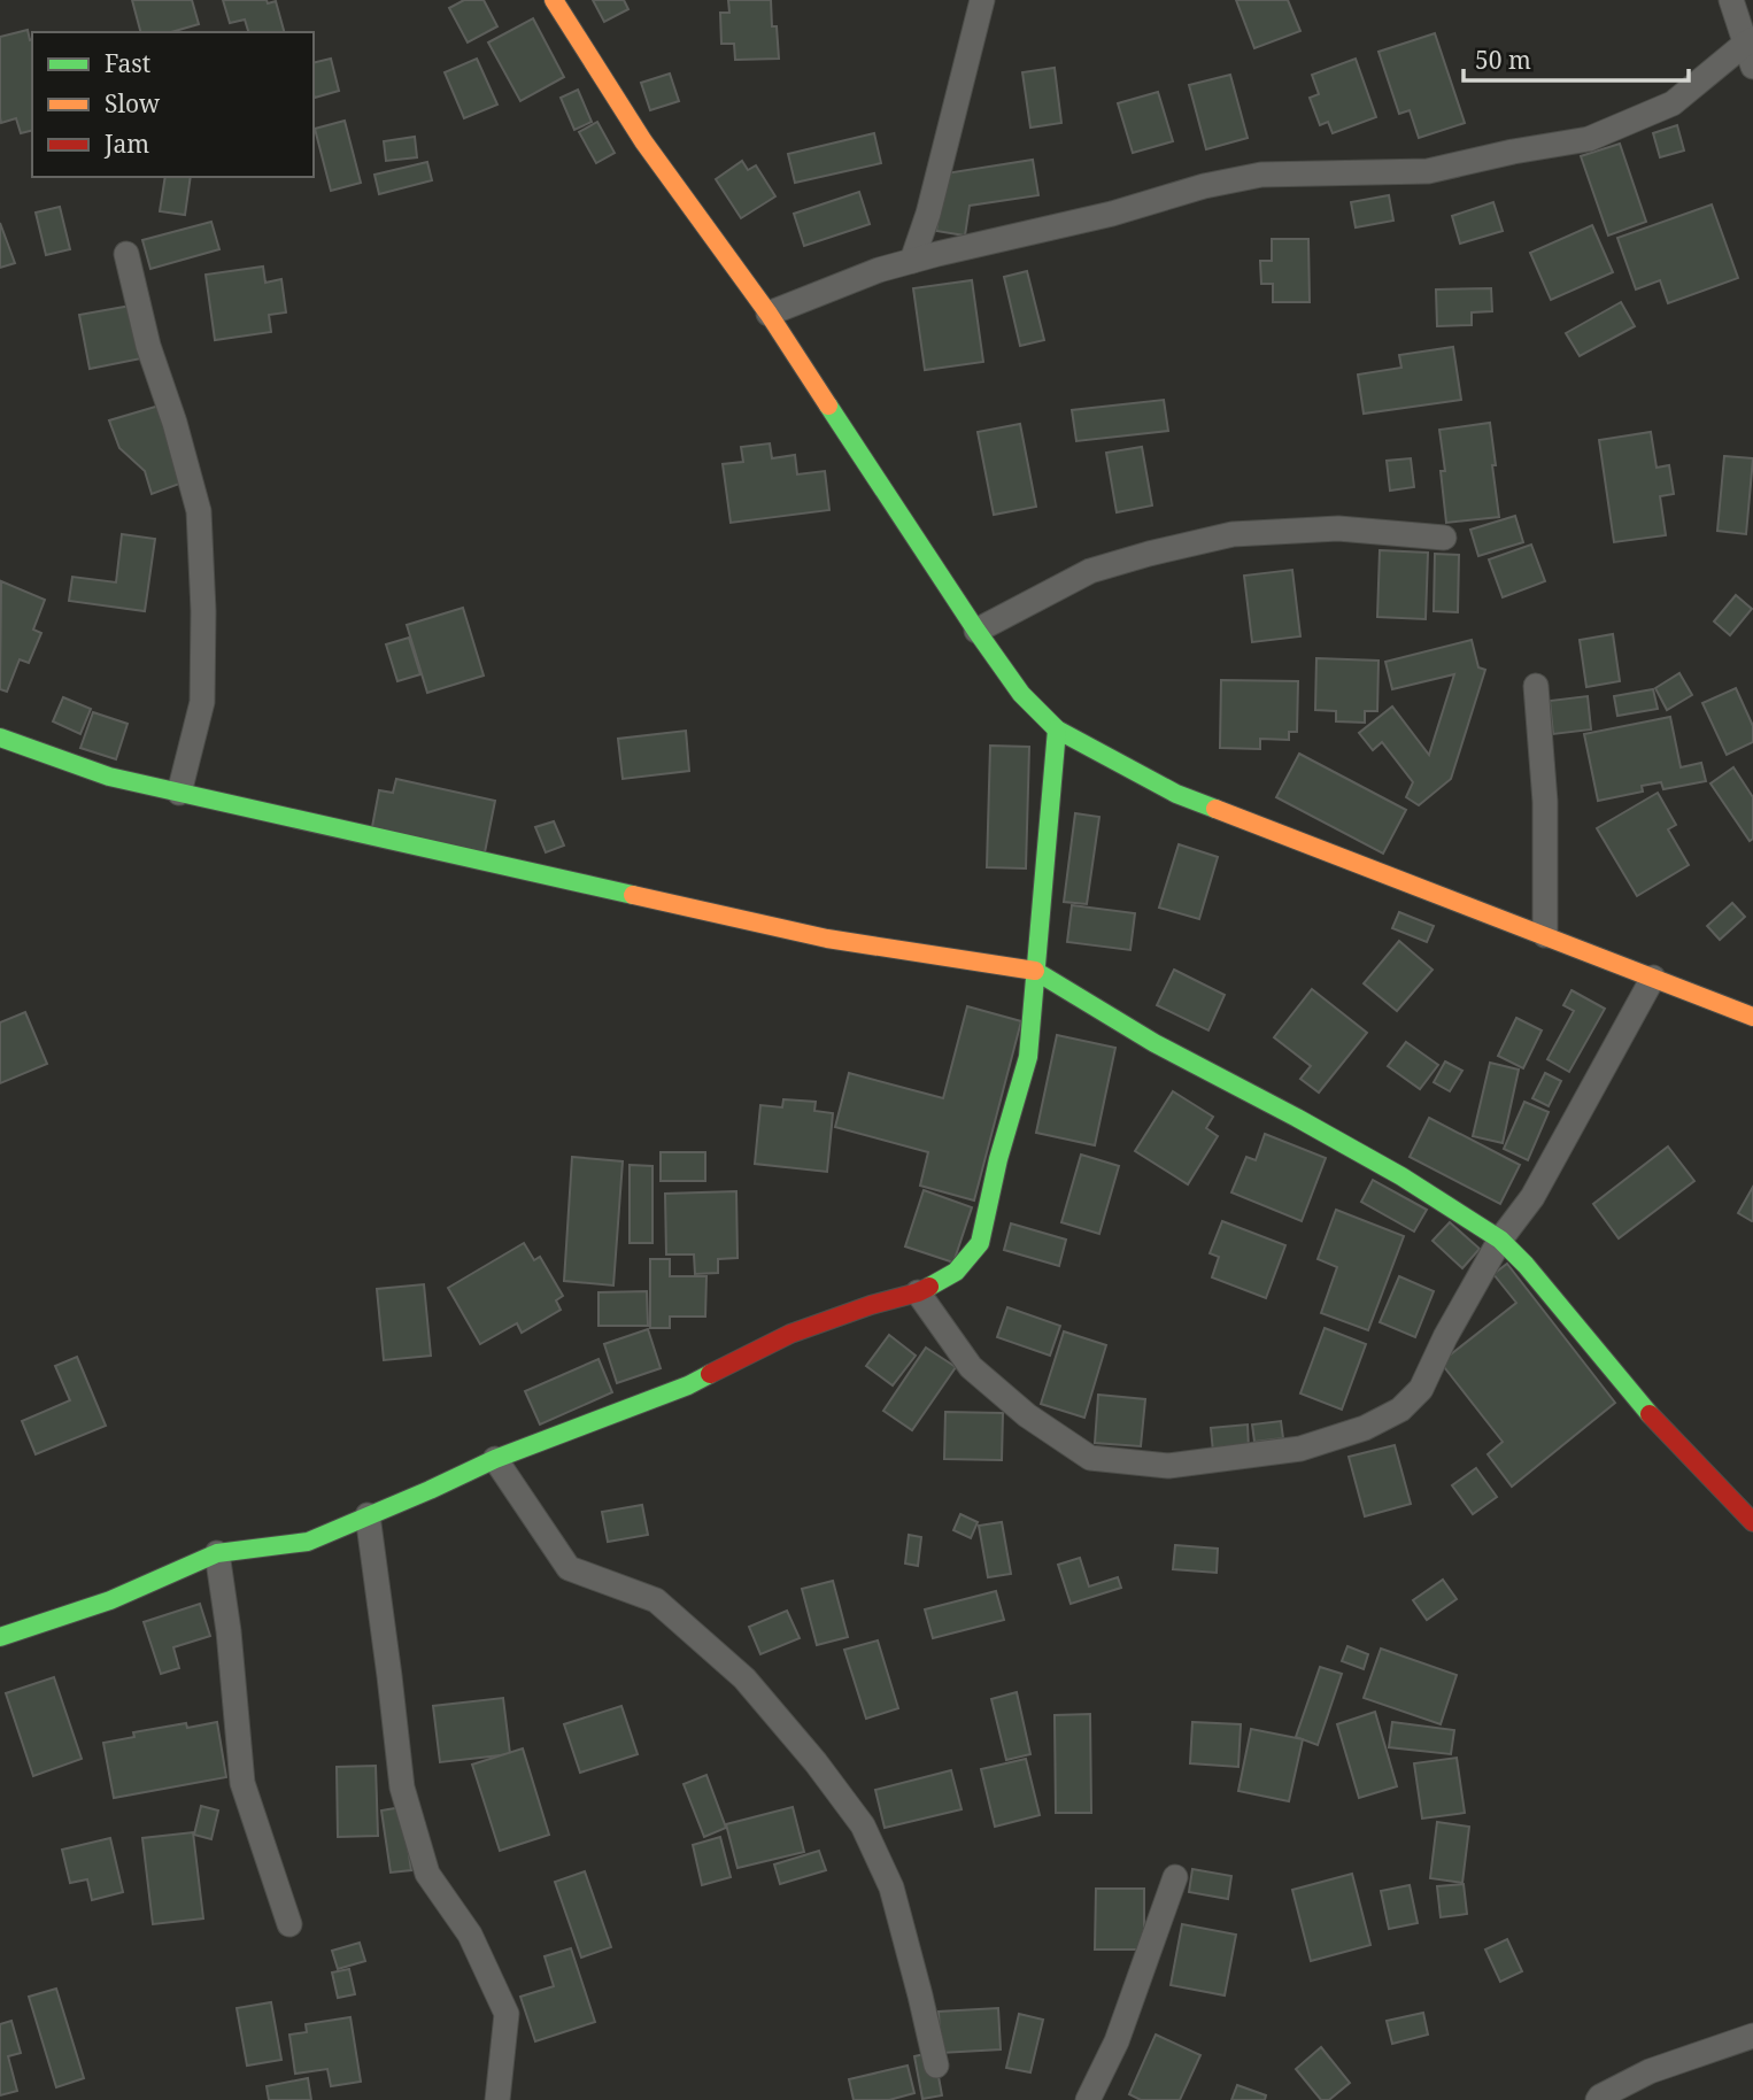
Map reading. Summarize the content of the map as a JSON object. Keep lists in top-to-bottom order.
{
  "legend": ["Fast", "Slow", "Jam"],
  "scale_bar": "50 m"
}
